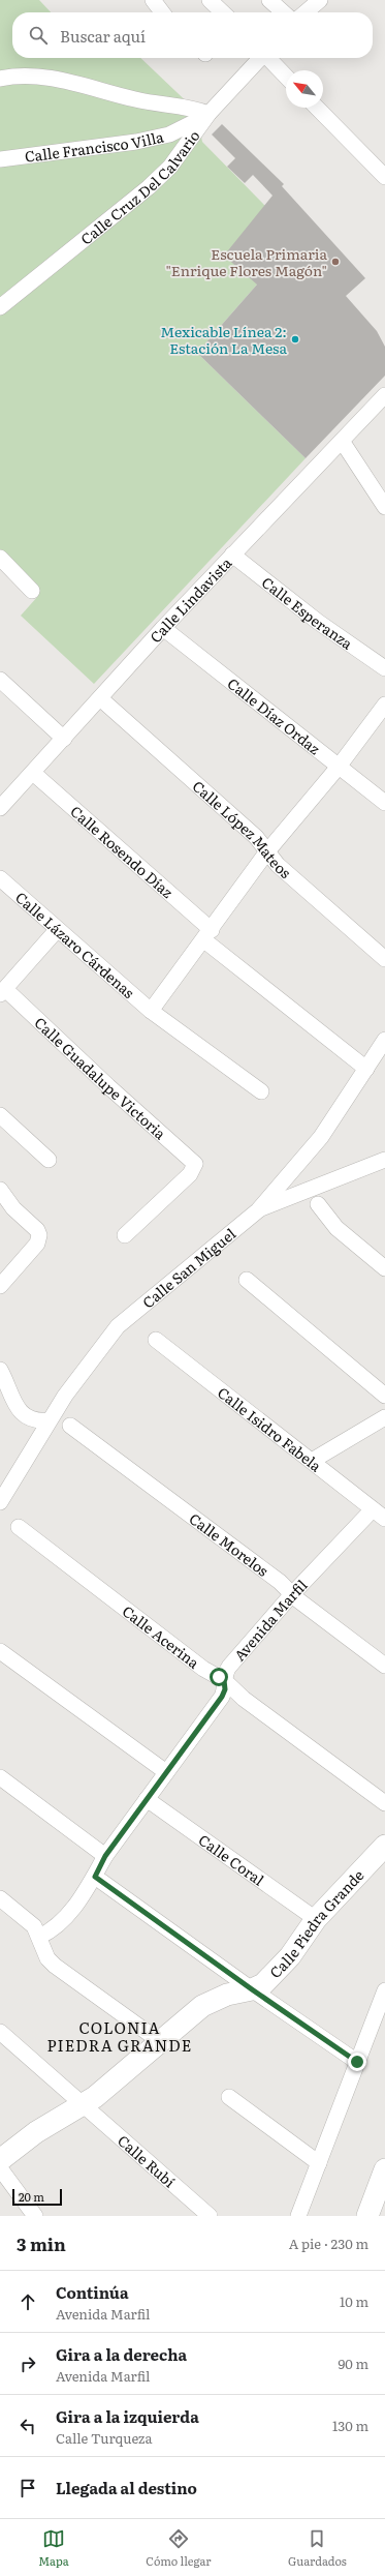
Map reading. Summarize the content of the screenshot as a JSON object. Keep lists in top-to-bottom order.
{
  "streets": {
    "street": [
      "Calle Francisco Villa",
      "Calle Cruz Del Calvario",
      "Calle Lindavista",
      "Calle Esperanza",
      "Calle Díaz Ordaz",
      "Calle López Mateos",
      "Calle Rosendo Díaz",
      "Calle Lázaro Cárdenas",
      "Calle Guadalupe Victoria",
      "Calle San Miguel",
      "Calle Isidro Fabela",
      "Calle Morelos",
      "Avenida Marfil",
      "Calle Acerina",
      "Calle Coral",
      "Calle Piedra Grande",
      "Calle Rubí"
    ]
  },
  "crossings": [
    ["Calle Francisco Villa", "Calle Cruz Del Calvario"],
    ["Calle Lindavista", "Calle Esperanza"],
    ["Calle Lindavista", "Calle Díaz Ordaz"],
    ["Calle Lindavista", "Calle López Mateos"],
    ["Calle Lindavista", "Calle Rosendo Díaz"],
    ["Calle Rosendo Díaz", "Calle San Miguel"],
    ["Calle Lázaro Cárdenas", "Calle Guadalupe Victoria"],
    ["Calle Isidro Fabela", "Avenida Marfil"],
    ["Calle Morelos", "Avenida Marfil"],
    ["Avenida Marfil", "Calle Acerina"],
    ["Avenida Marfil", "Calle Coral"],
    ["Calle Coral", "Calle Piedra Grande"],
    ["Calle Piedra Grande", "Calle Rubí"]
  ],
  "districts": ["COLONIA PIEDRA GRANDE"],
  "places": ["Escuela Primaria \"Enrique Flores Magón\"", "Mexicable Línea 2: Estación La Mesa"],
  "scale_bar": "20 m",
  "north": "top left",
  "page": {
    "search": "Buscar aquí",
    "scale": "20 m",
    "heading": ["3 min", "A pie · 230 m"],
    "list": [
      ["Continúa", "Avenida Marfil", "10 m"],
      ["Gira a la derecha", "Avenida Marfil", "90 m"],
      ["Gira a la izquierda", "Calle Turqueza", "130 m"],
      "Llegada al destino"
    ],
    "nav": ["Mapa", "Cómo llegar", "Guardados"]
  }
}
